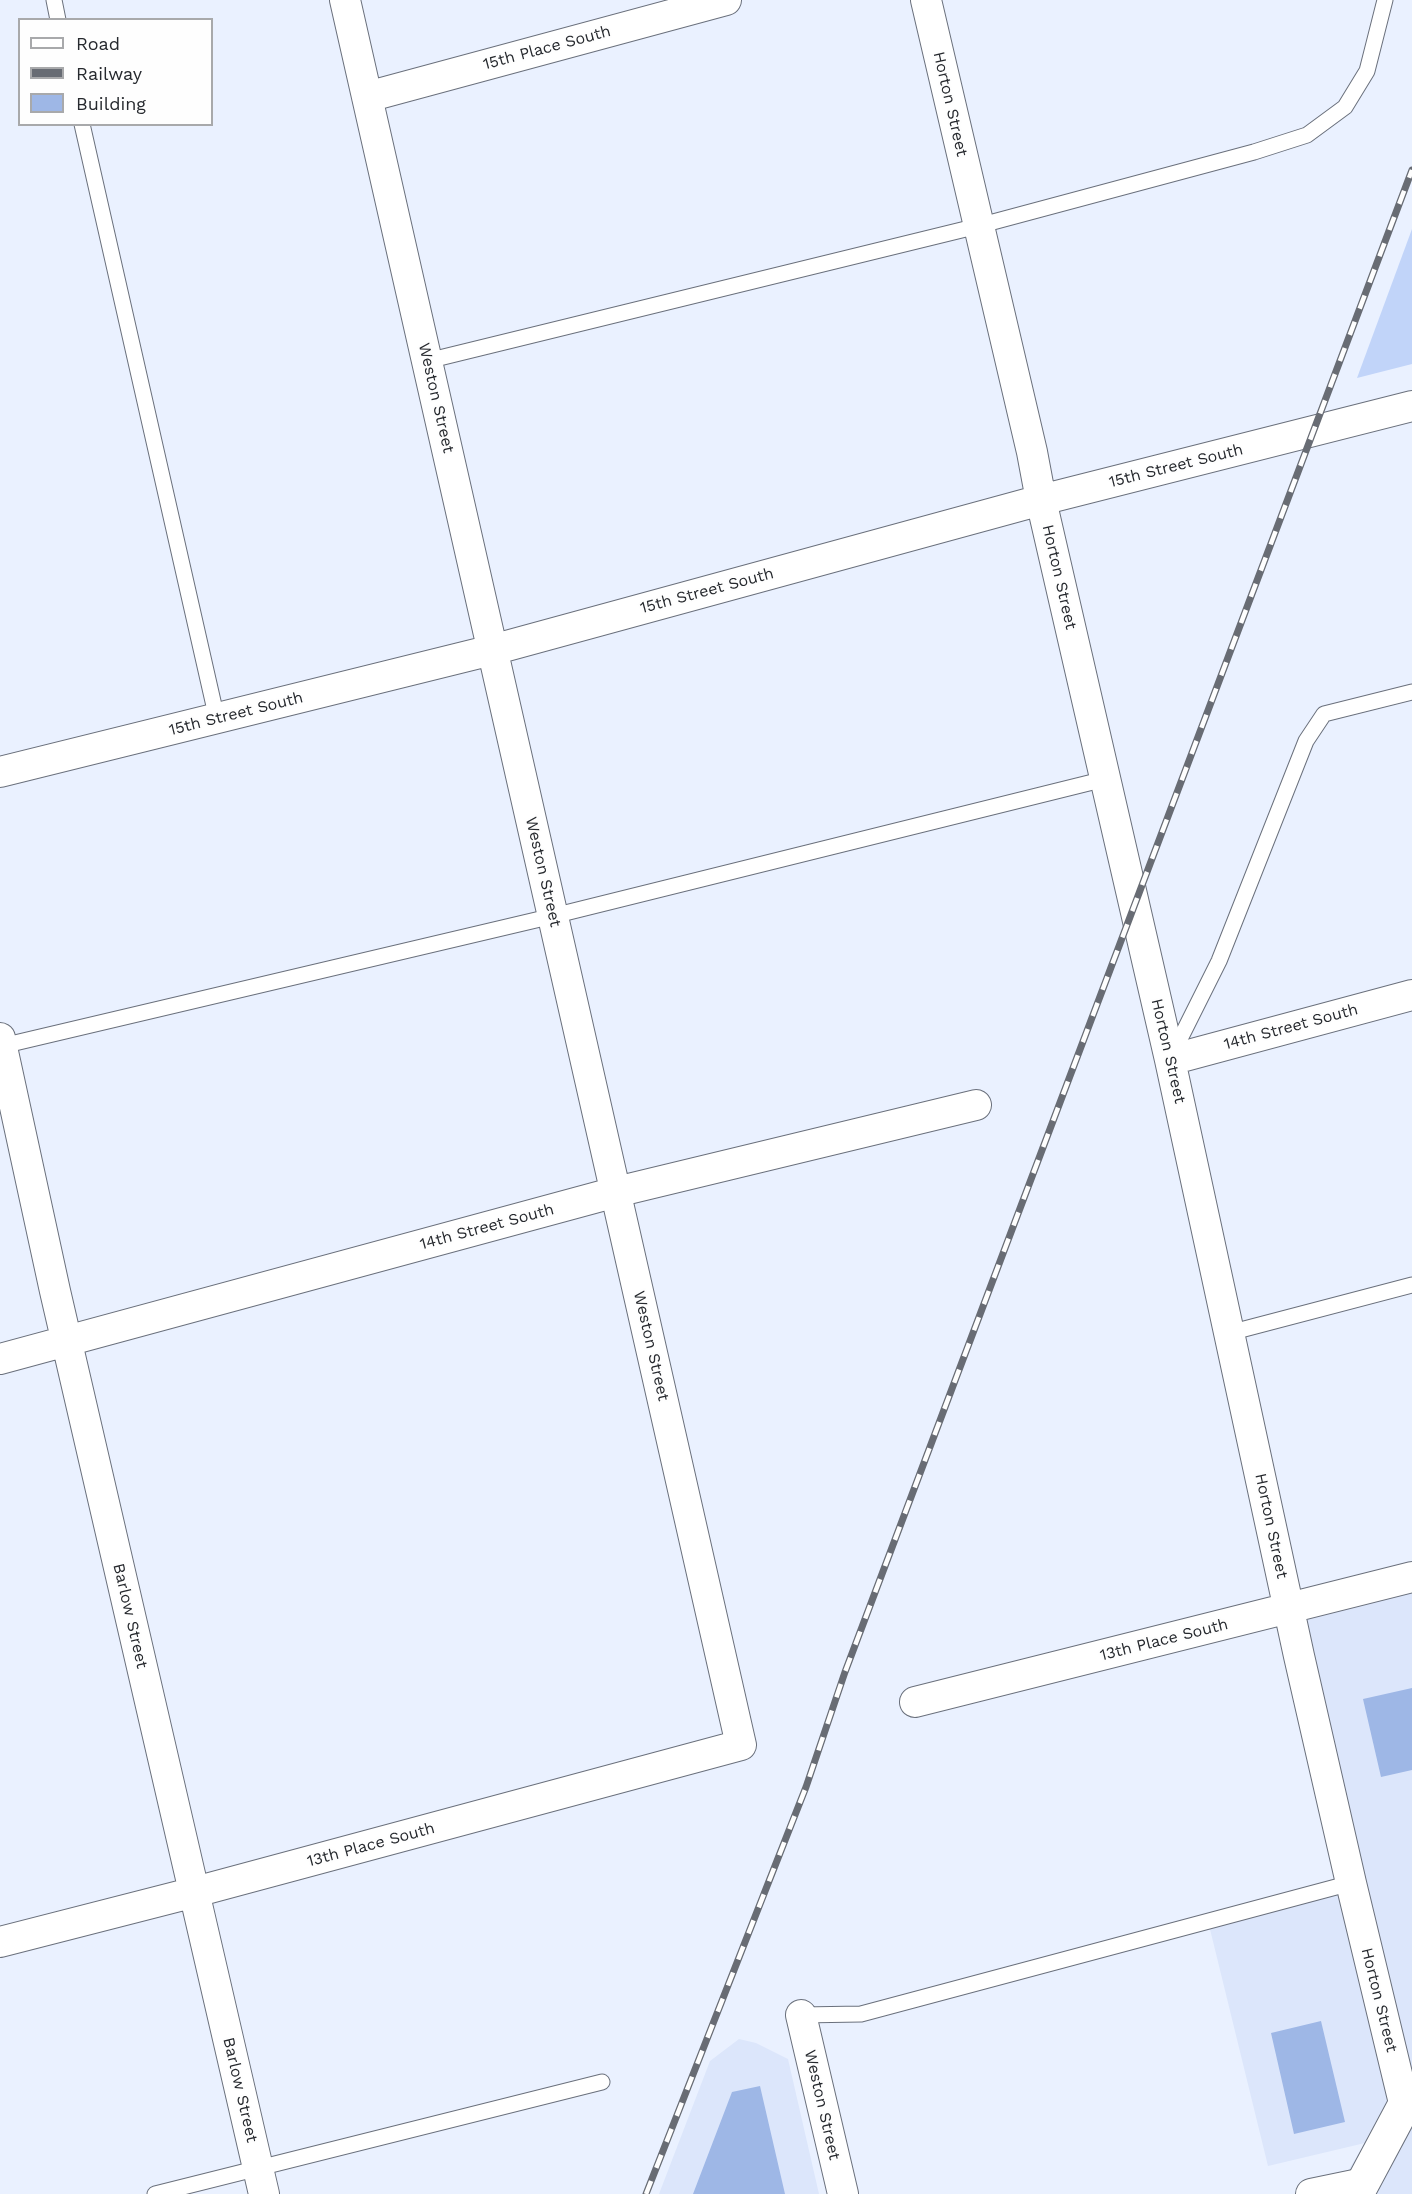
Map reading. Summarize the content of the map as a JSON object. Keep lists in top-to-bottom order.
{
  "streets": {
    "street": [
      "15th Place South",
      "Horton Street",
      "Weston Street",
      "15th Street South",
      "14th Street South",
      "Barlow Street",
      "13th Place South"
    ]
  },
  "crossings": [
    ["15th Place South", "Weston Street"],
    ["Horton Street", "15th Street South"],
    ["Horton Street", "14th Street South"],
    ["Horton Street", "13th Place South"],
    ["Weston Street", "15th Street South"],
    ["Weston Street", "14th Street South"],
    ["Weston Street", "13th Place South"],
    ["14th Street South", "Barlow Street"],
    ["Barlow Street", "13th Place South"]
  ],
  "legend": ["Road", "Railway", "Building"]
}
